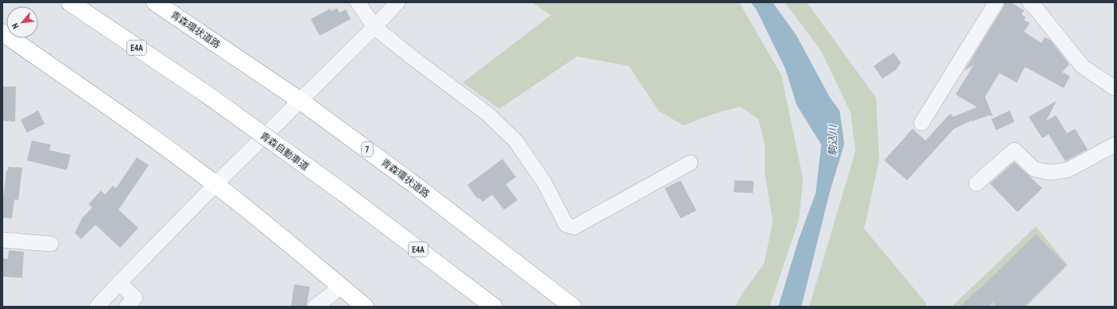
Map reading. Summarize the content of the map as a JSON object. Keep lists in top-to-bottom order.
{
  "streets": {
    "highway": [
      "青森環状道路",
      "E4A",
      "7",
      "青森自動車道"
    ]
  },
  "water": ["駒込川"],
  "north": "bottom left"
}
